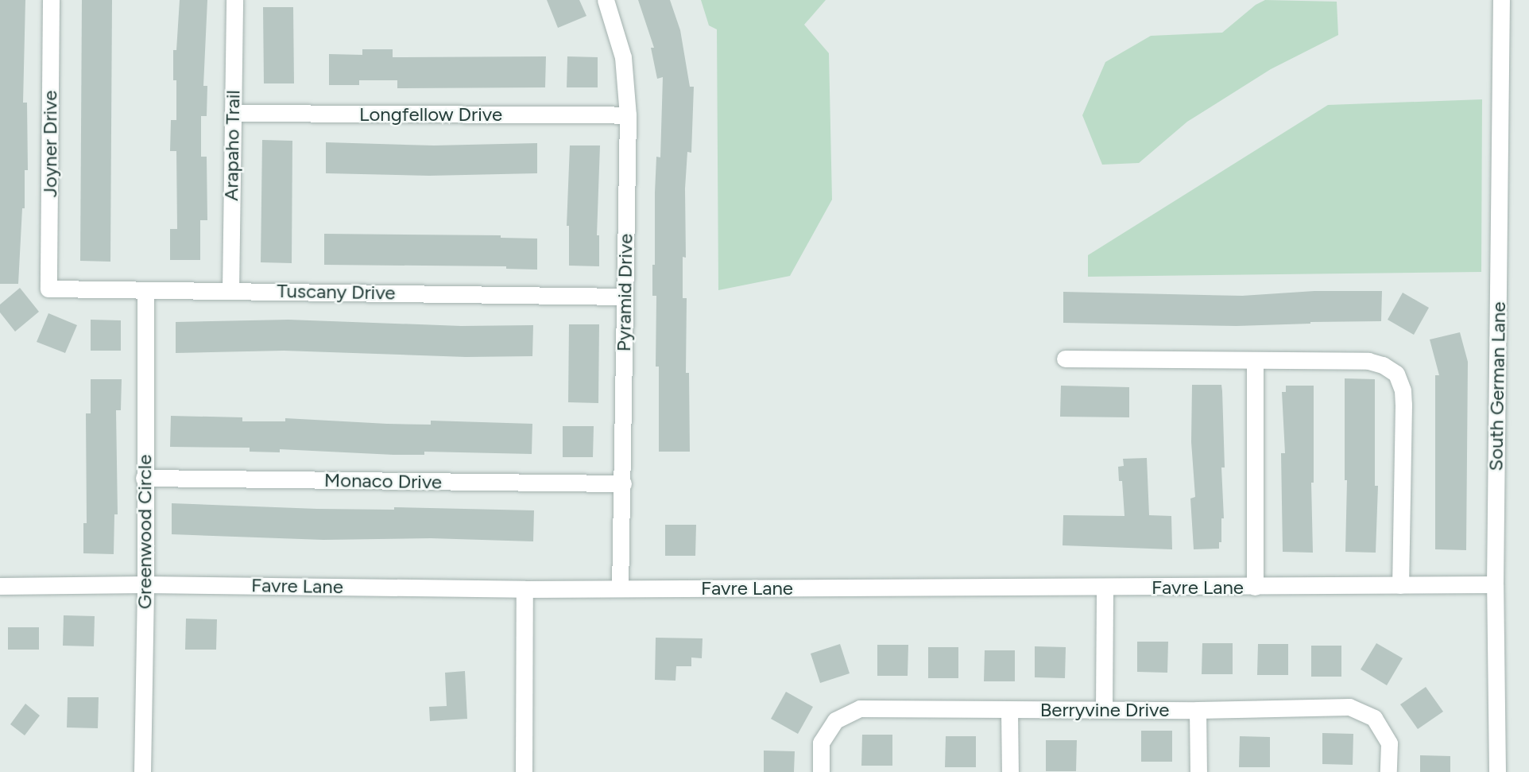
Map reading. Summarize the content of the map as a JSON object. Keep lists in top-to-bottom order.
{
  "streets": {
    "street": [
      "Longfellow Drive",
      "Joyner Drive",
      "Arapaho Trail",
      "Tuscany Drive",
      "Pyramid Drive",
      "South German Lane",
      "Monaco Drive",
      "Greenwood Circle",
      "Favre Lane",
      "Berryvine Drive"
    ]
  },
  "crossings": [
    ["Longfellow Drive", "Arapaho Trail"],
    ["Longfellow Drive", "Pyramid Drive"],
    ["Joyner Drive", "Tuscany Drive"],
    ["Arapaho Trail", "Tuscany Drive"],
    ["Tuscany Drive", "Pyramid Drive"],
    ["Tuscany Drive", "Greenwood Circle"],
    ["Pyramid Drive", "Monaco Drive"],
    ["Pyramid Drive", "Favre Lane"],
    ["South German Lane", "Favre Lane"],
    ["Monaco Drive", "Greenwood Circle"],
    ["Greenwood Circle", "Favre Lane"]
  ]
}
